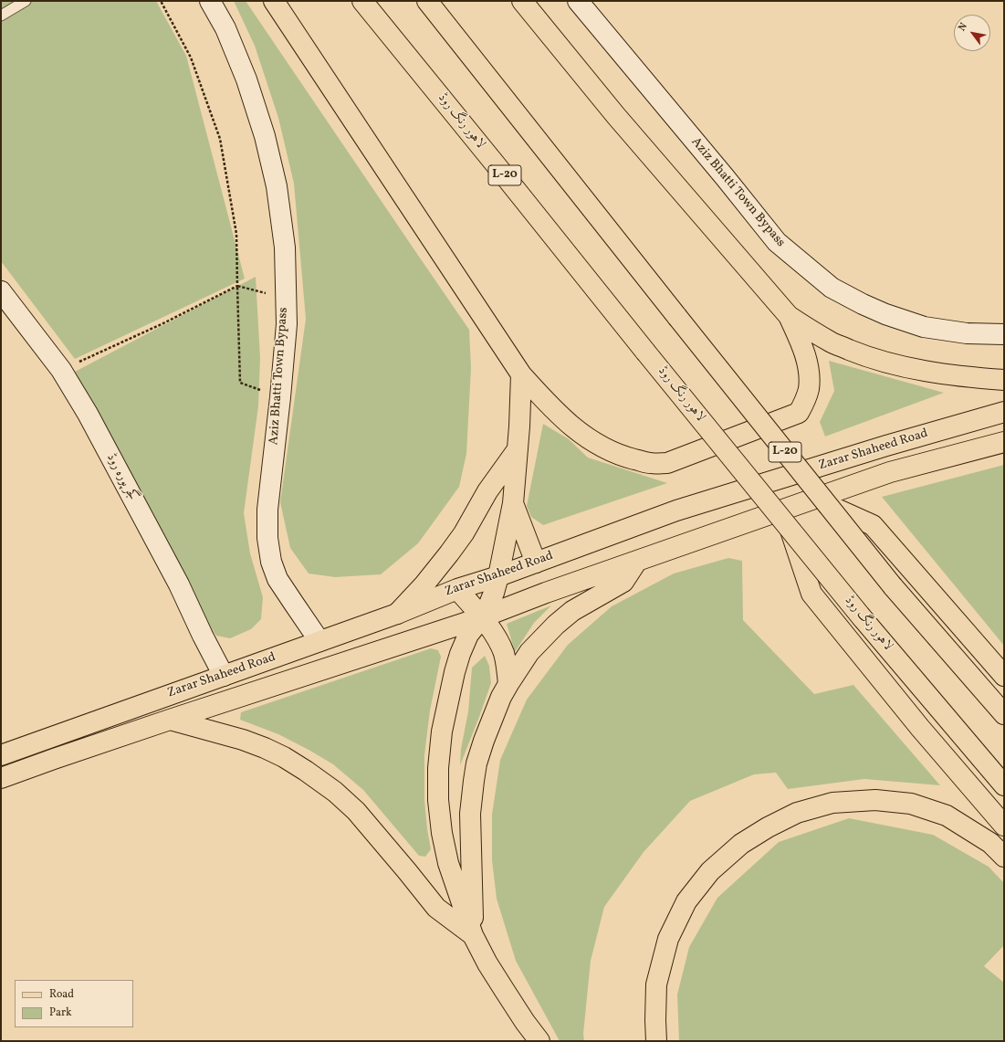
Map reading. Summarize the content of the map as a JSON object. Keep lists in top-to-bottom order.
{
  "streets": {
    "main road": ["لاہور رنگ روڈ", "L-20", "Zarar Shaheed Road"],
    "street": ["Aziz Bhatti Town Bypass", "گجر پورہ روڈ"]
  },
  "crossings": [
    ["Aziz Bhatti Town Bypass", "Zarar Shaheed Road"],
    ["Zarar Shaheed Road", "گجر پورہ روڈ"]
  ],
  "legend": ["Road", "Park"],
  "north": "top left"
}
